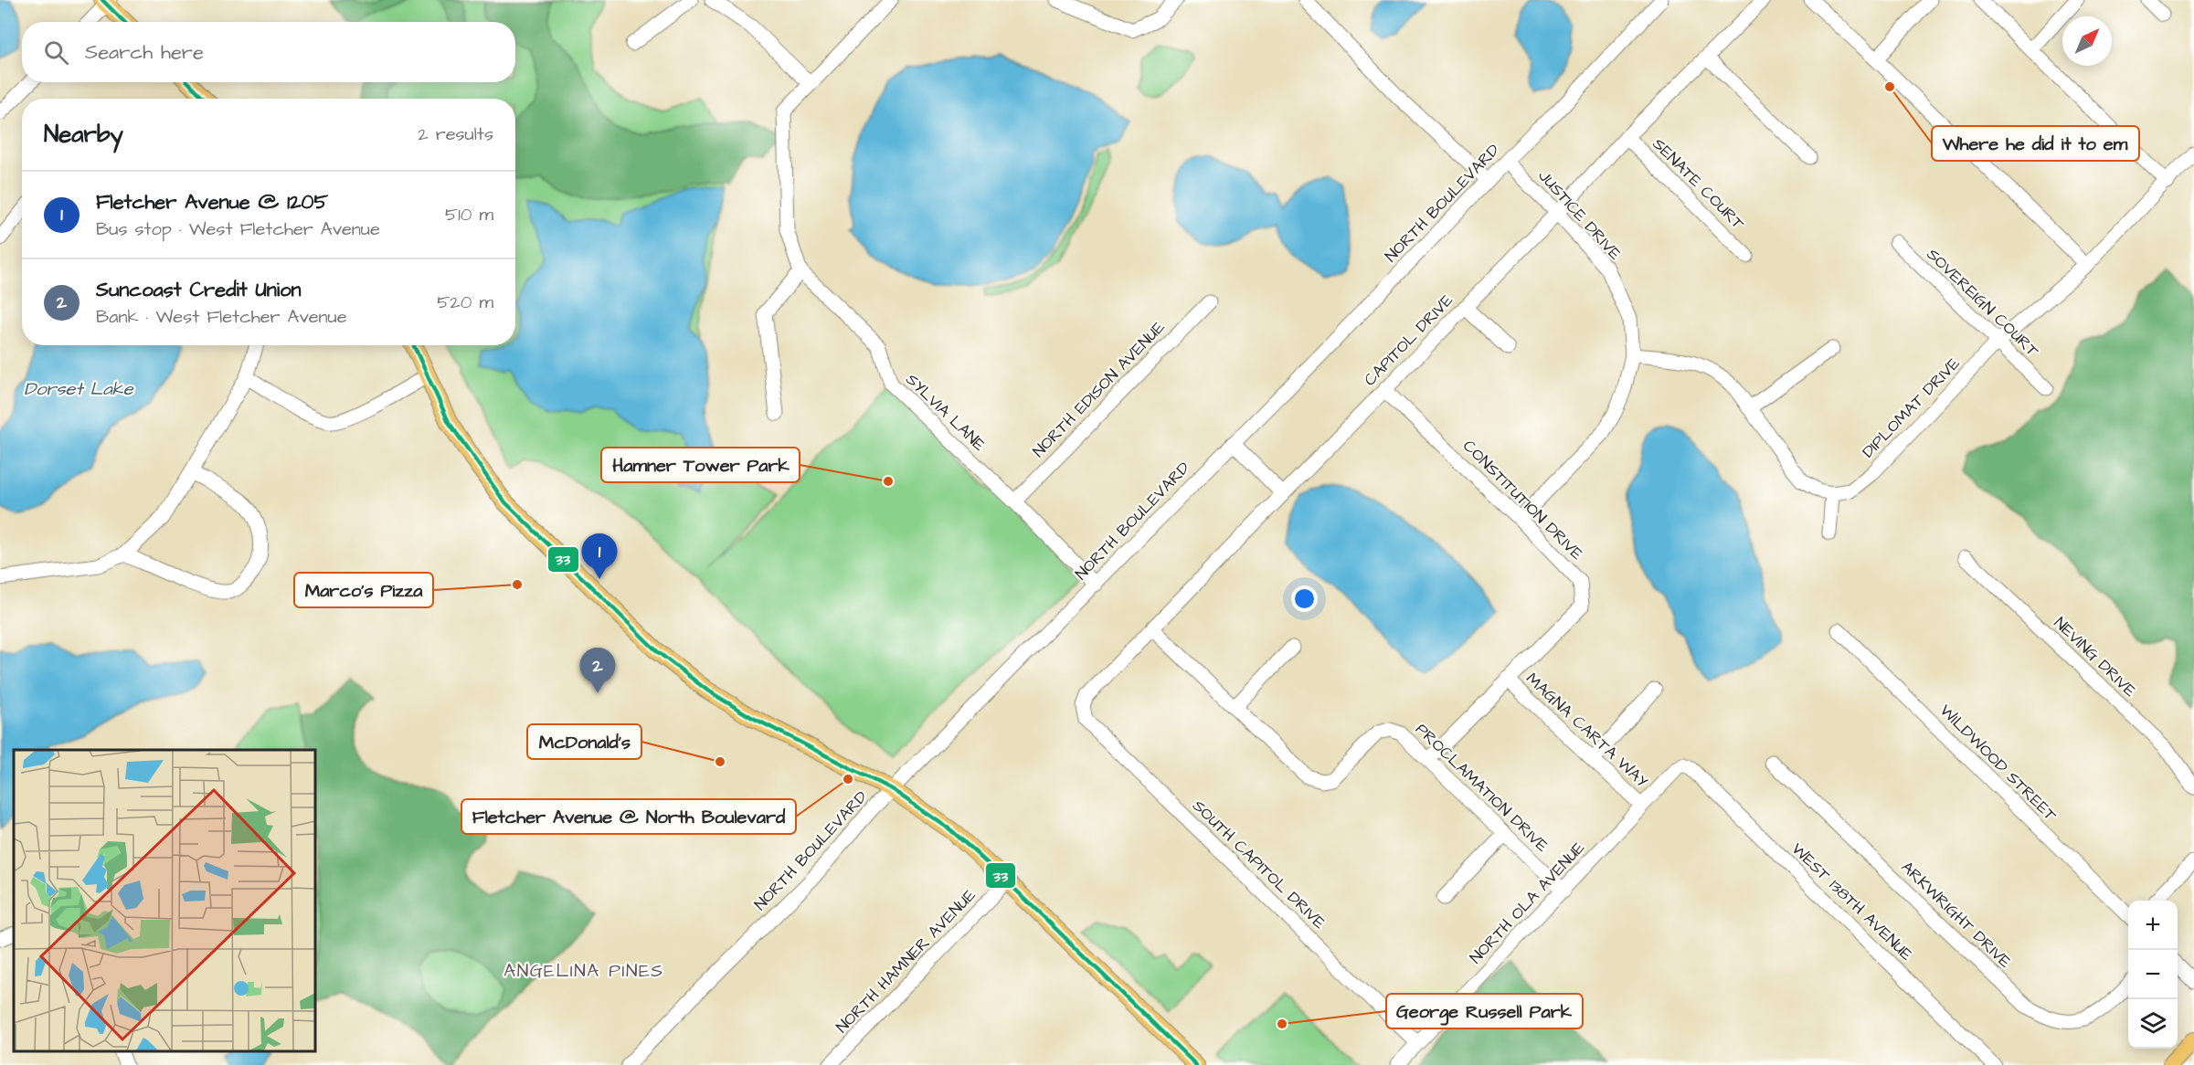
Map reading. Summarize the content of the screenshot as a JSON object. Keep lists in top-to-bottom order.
{
  "streets": {
    "street": [
      "SENATE COURT",
      "NORTH BOULEVARD",
      "JUSTICE DRIVE",
      "SOVEREIGN COURT",
      "CAPITOL DRIVE",
      "NORTH EDISON AVENUE",
      "DIPLOMAT DRIVE",
      "SYLVIA LANE",
      "CONSTITUTION DRIVE",
      "NEVING DRIVE",
      "MAGNA CARTA WAY",
      "WILDWOOD STREET",
      "PROCLAMATION DRIVE",
      "SOUTH CAPITOL DRIVE",
      "WEST 138TH AVENUE",
      "NORTH OLA AVENUE",
      "ARKWRIGHT DRIVE",
      "NORTH HAMNER AVENUE"
    ]
  },
  "crossings": [
    ["SENATE COURT", "CAPITOL DRIVE"],
    ["NORTH BOULEVARD", "JUSTICE DRIVE"],
    ["NORTH BOULEVARD", "SYLVIA LANE"],
    ["JUSTICE DRIVE", "CAPITOL DRIVE"],
    ["JUSTICE DRIVE", "CONSTITUTION DRIVE"],
    ["SOVEREIGN COURT", "DIPLOMAT DRIVE"],
    ["CAPITOL DRIVE", "CONSTITUTION DRIVE"],
    ["CAPITOL DRIVE", "PROCLAMATION DRIVE"],
    ["CAPITOL DRIVE", "SOUTH CAPITOL DRIVE"],
    ["NORTH EDISON AVENUE", "SYLVIA LANE"],
    ["CONSTITUTION DRIVE", "MAGNA CARTA WAY"],
    ["CONSTITUTION DRIVE", "PROCLAMATION DRIVE"],
    ["MAGNA CARTA WAY", "NORTH OLA AVENUE"],
    ["PROCLAMATION DRIVE", "NORTH OLA AVENUE"],
    ["SOUTH CAPITOL DRIVE", "NORTH OLA AVENUE"],
    ["WEST 138TH AVENUE", "NORTH OLA AVENUE"]
  ],
  "districts": ["ANGELINA PINES"],
  "water": ["Dorset Lake"],
  "places": [
    "Where he did it to em",
    "Hamner Tower Park",
    "Marco's Pizza",
    "McDonald's",
    "Fletcher Avenue @ North Boulevard",
    "George Russell Park"
  ],
  "lines": ["transit line 33"],
  "north": "top right",
  "page": {
    "search": "Search here",
    "heading": ["Nearby", "2 results"],
    "list": [
      {
        "mark": "1",
        "name": "Fletcher Avenue @ 1205",
        "note": "Bus stop · West Fletcher Avenue",
        "value": "510 m"
      },
      {
        "mark": "2",
        "name": "Suncoast Credit Union",
        "note": "Bank · West Fletcher Avenue",
        "value": "520 m"
      }
    ],
    "pins": ["1", "2"],
    "map_buttons": ["+", "−"]
  }
}
